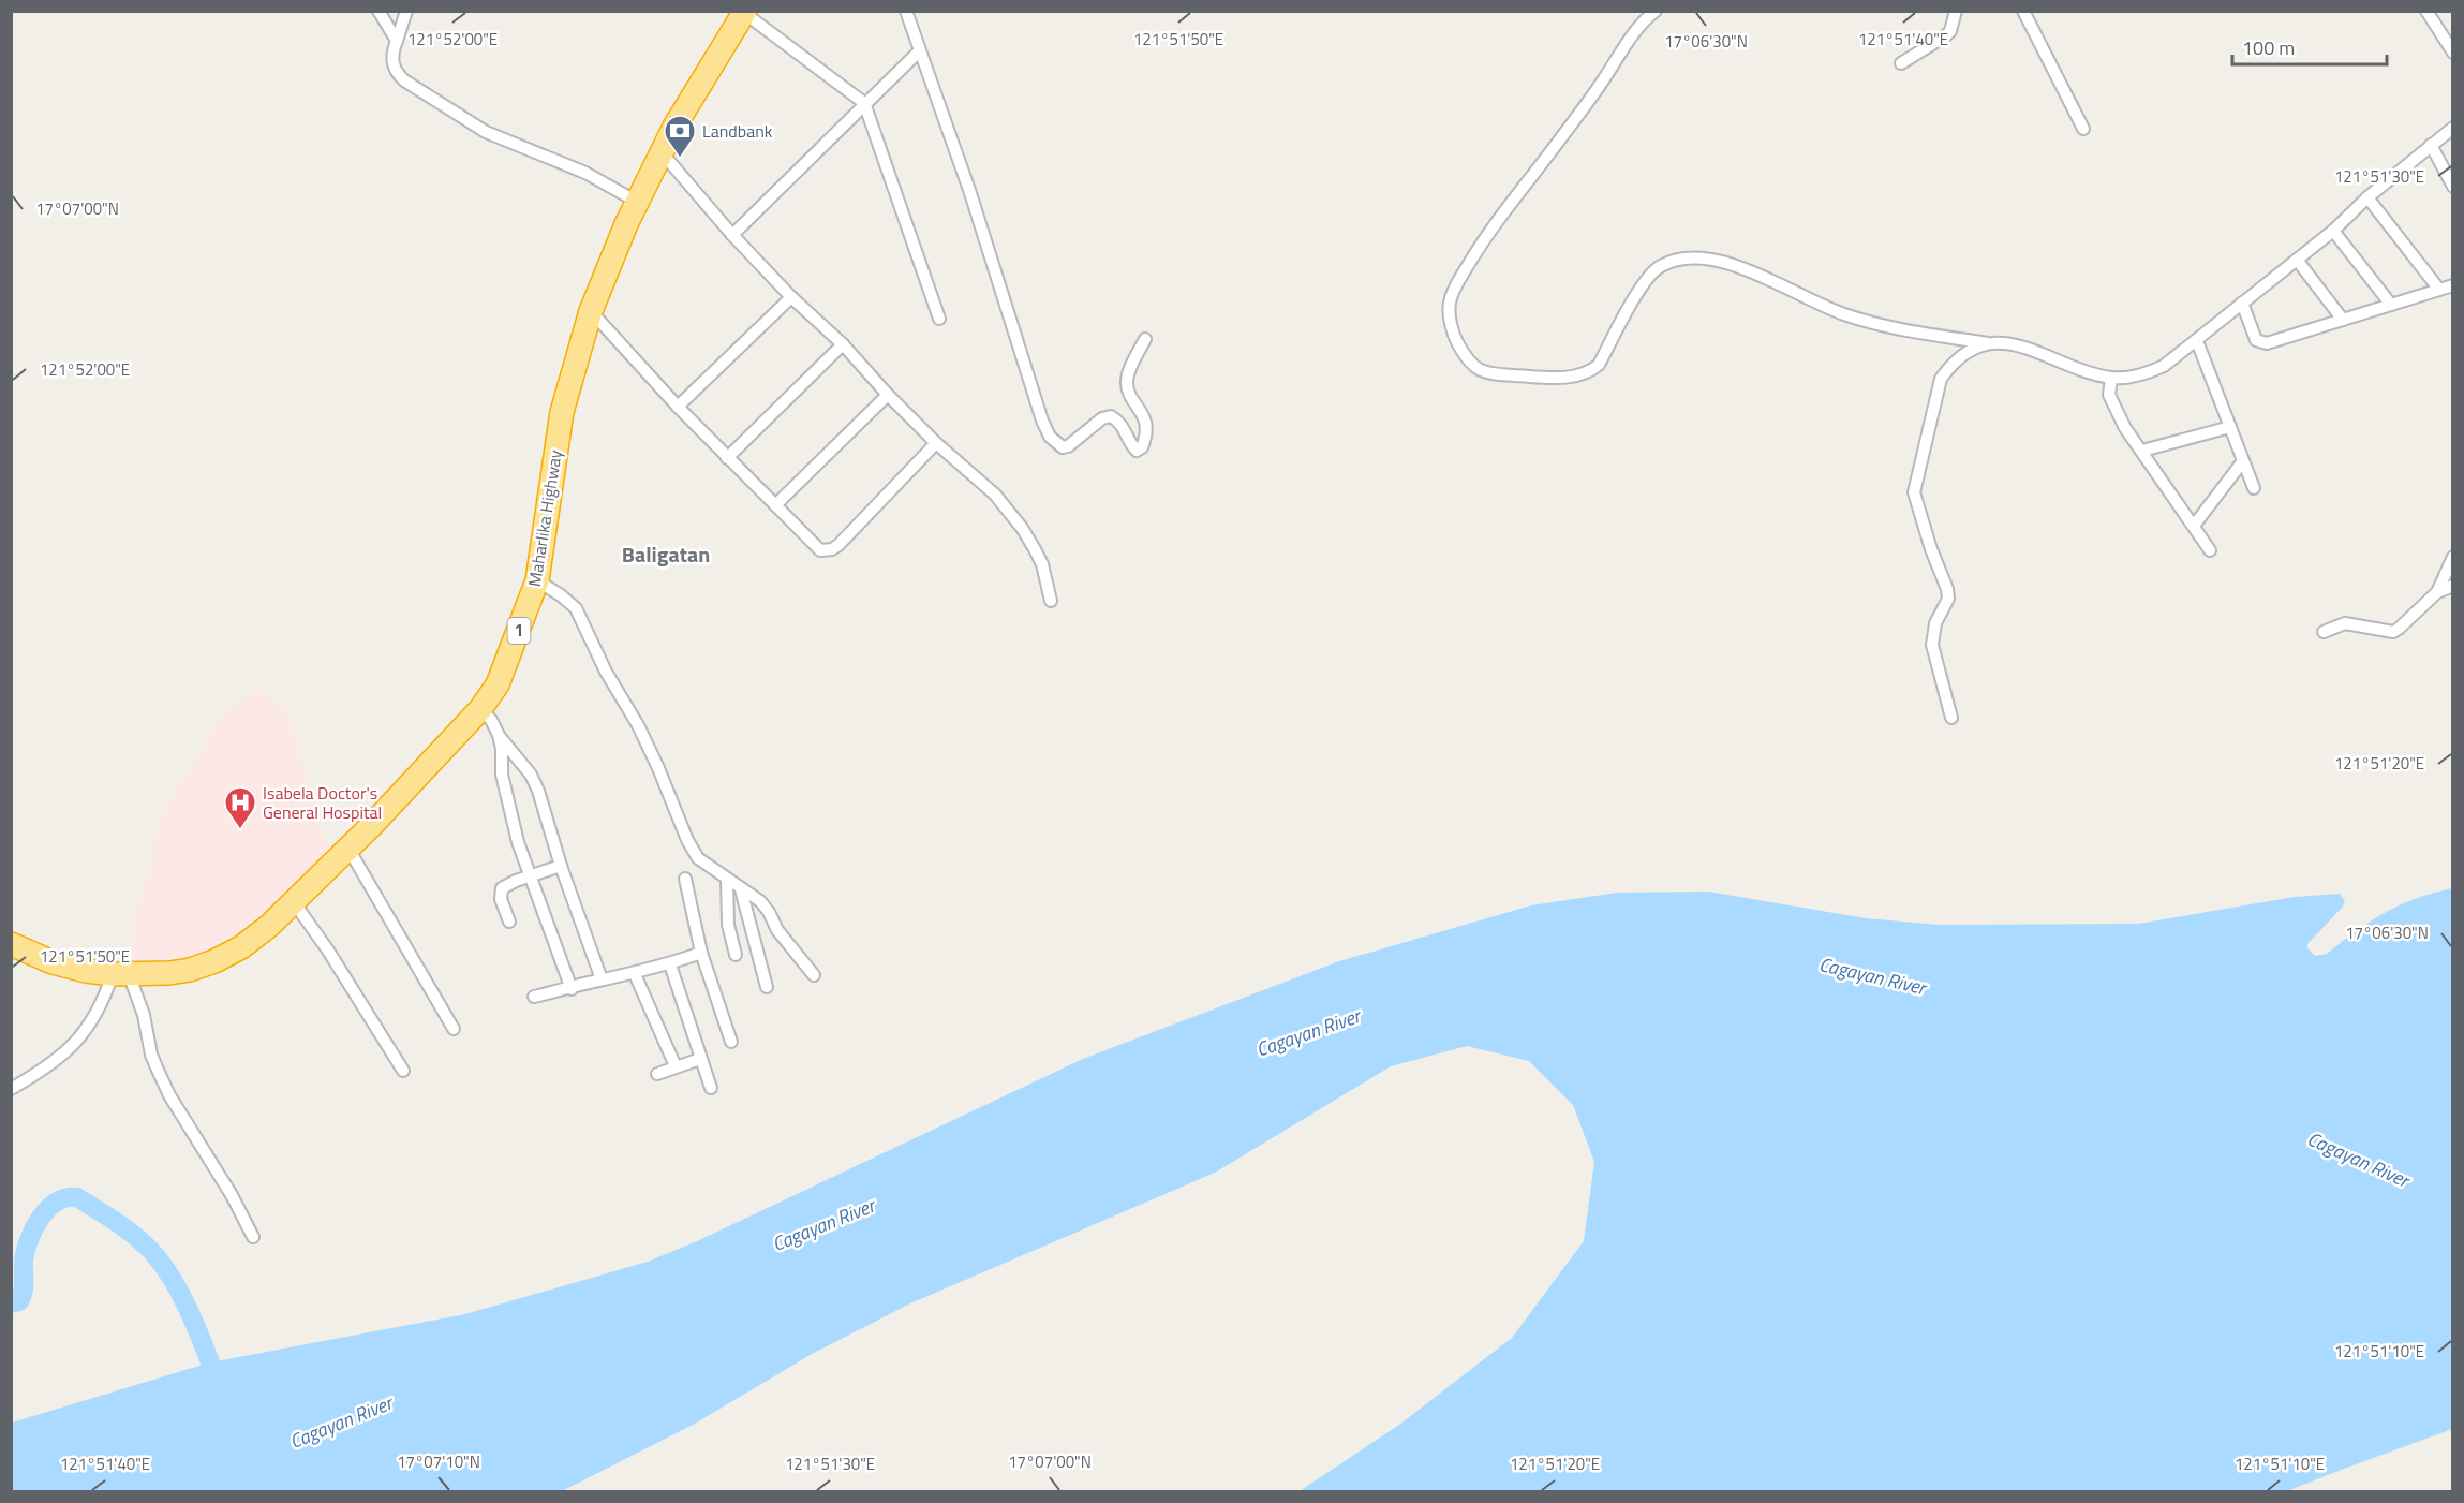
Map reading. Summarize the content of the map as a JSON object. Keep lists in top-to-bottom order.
{
  "streets": {
    "highway": ["Maharlika Highway", "1"]
  },
  "districts": ["Baligatan"],
  "water": ["Cagayan River"],
  "places": {
    "bank": ["Landbank"],
    "hospital": ["Isabela Doctor's General Hospital"]
  },
  "scale_bar": "100 m",
  "coordinates": [
    "121°52'00\"E",
    "121°51'50\"E",
    "121°51'40\"E",
    "17°06'30\"N",
    "121°51'30\"E",
    "17°07'00\"N",
    "121°51'20\"E",
    "121°51'10\"E",
    "17°07'10\"N"
  ]
}
